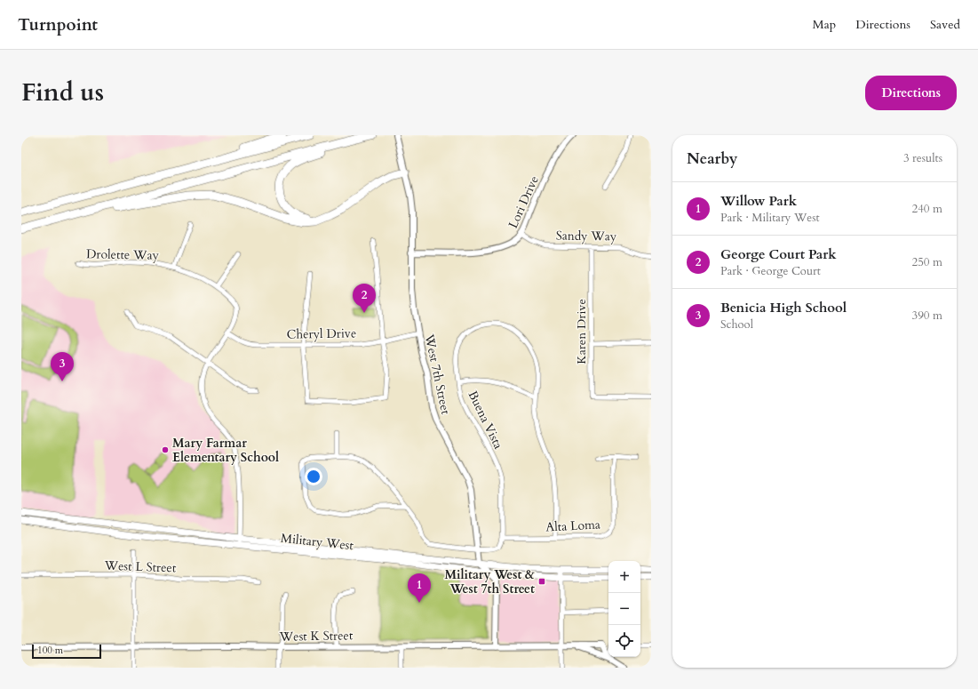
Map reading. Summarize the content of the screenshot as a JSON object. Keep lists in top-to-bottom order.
{
  "streets": {
    "main road": ["Military West"],
    "street": [
      "Lori Drive",
      "Sandy Way",
      "Drolette Way",
      "Karen Drive",
      "Cheryl Drive",
      "West 7th Street",
      "Buena Vista",
      "Alta Loma",
      "West L Street",
      "West K Street"
    ]
  },
  "crossings": [
    ["Lori Drive", "Sandy Way"],
    ["Lori Drive", "West 7th Street"],
    ["Sandy Way", "Karen Drive"],
    ["Drolette Way", "Cheryl Drive"],
    ["Drolette Way", "Military West"],
    ["Cheryl Drive", "West 7th Street"],
    ["West 7th Street", "Military West"],
    ["Buena Vista", "Alta Loma"]
  ],
  "places": {
    "other": ["Mary Farmar Elementary School"],
    "transit": ["Military West & West 7th Street"]
  },
  "scale_bar": "100 m",
  "page": {
    "header": "Turnpoint",
    "nav": ["Map", "Directions", "Saved"],
    "title": "Find us",
    "buttons": "Directions",
    "heading": ["Nearby", "3 results"],
    "list": [
      {
        "mark": "1",
        "name": "Willow Park",
        "note": "Park · Military West",
        "value": "240 m"
      },
      {
        "mark": "2",
        "name": "George Court Park",
        "note": "Park · George Court",
        "value": "250 m"
      },
      {
        "mark": "3",
        "name": "Benicia High School",
        "note": "School",
        "value": "390 m"
      }
    ],
    "pins": ["2", "3", "1"],
    "map_buttons": ["+", "−"],
    "scale": "100 m"
  }
}
